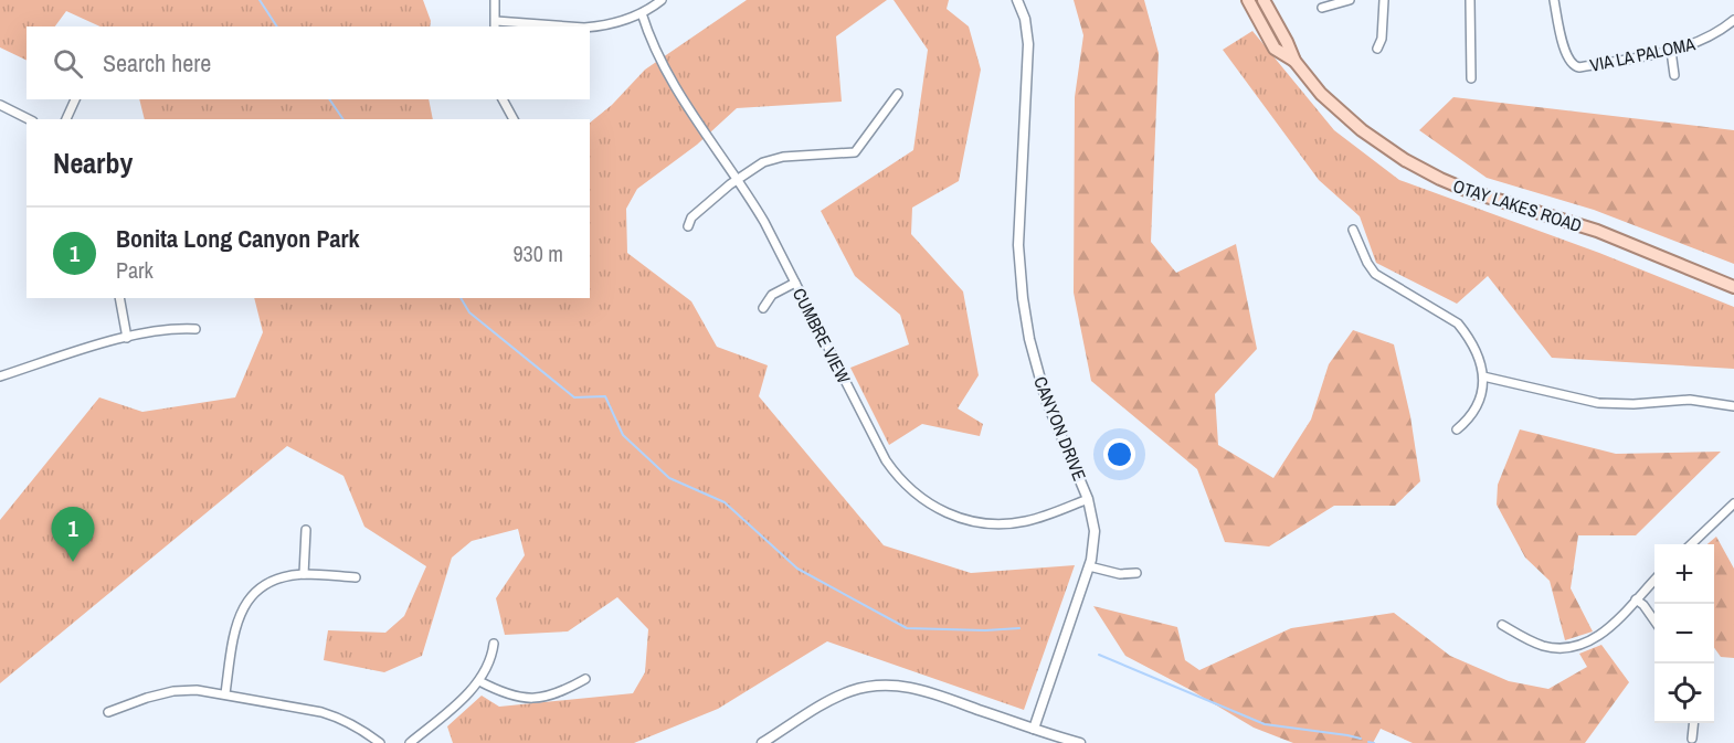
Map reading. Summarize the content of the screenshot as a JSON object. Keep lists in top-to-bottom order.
{
  "streets": {
    "main road": ["OTAY LAKES ROAD"],
    "street": ["VIA LA PALOMA", "CUMBRE VIEW", "CANYON DRIVE"]
  },
  "crossings": [
    ["CUMBRE VIEW", "CANYON DRIVE"]
  ],
  "page": {
    "search": "Search here",
    "heading": "Nearby",
    "list": [
      {
        "mark": "1",
        "name": "Bonita Long Canyon Park",
        "note": "Park",
        "value": "930 m"
      }
    ],
    "pins": "1",
    "map_buttons": ["+", "−"]
  }
}
